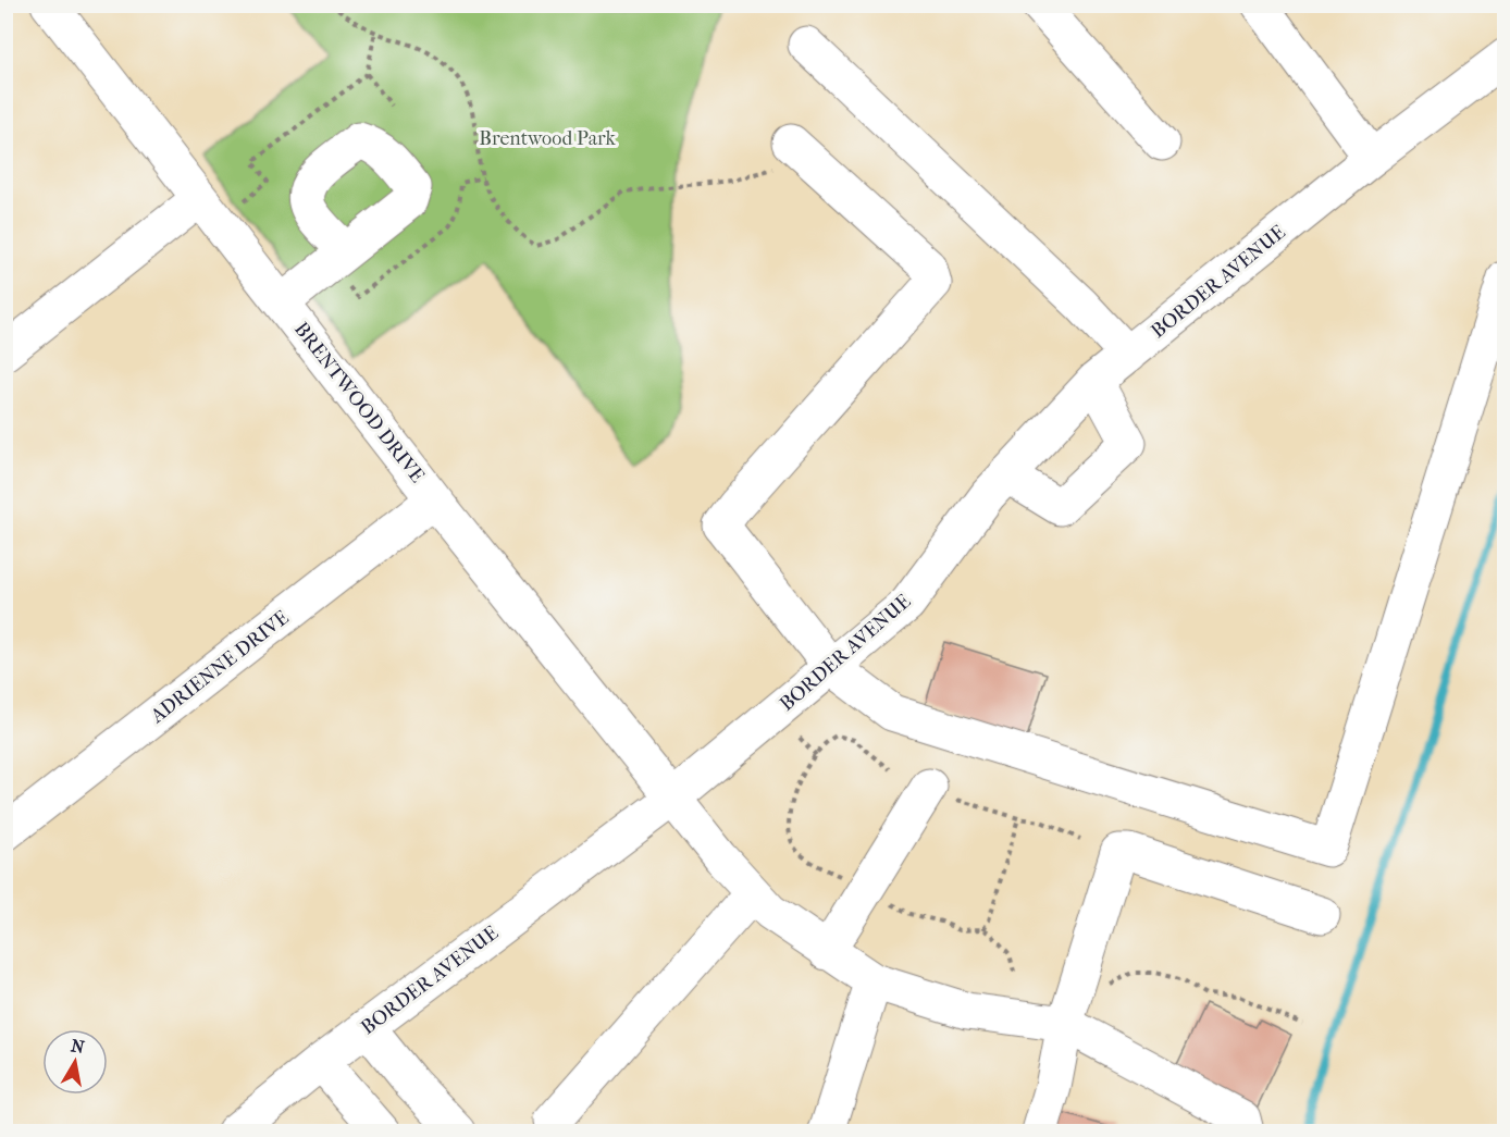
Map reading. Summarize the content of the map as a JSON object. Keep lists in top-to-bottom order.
{
  "streets": {
    "street": ["BORDER AVENUE", "BRENTWOOD DRIVE", "ADRIENNE DRIVE"]
  },
  "crossings": [
    ["BORDER AVENUE", "BRENTWOOD DRIVE"],
    ["BRENTWOOD DRIVE", "ADRIENNE DRIVE"]
  ],
  "parks": ["Brentwood Park"],
  "north": "top"
}
